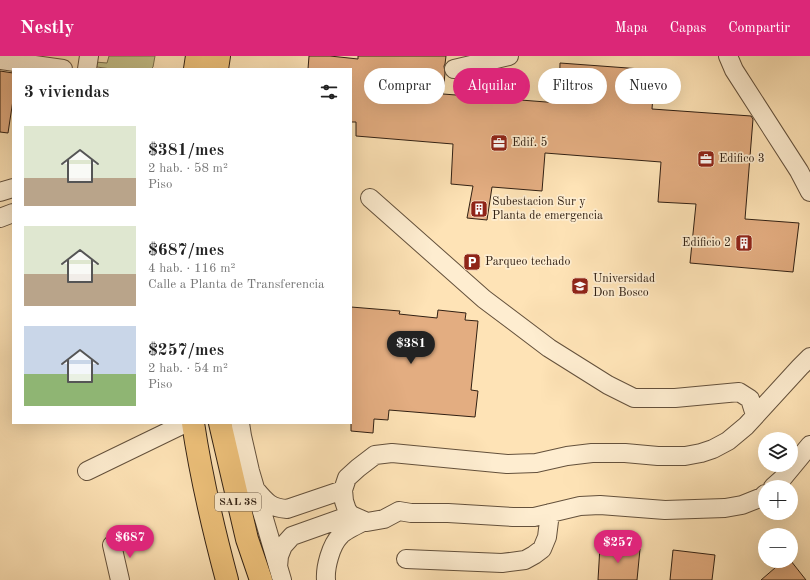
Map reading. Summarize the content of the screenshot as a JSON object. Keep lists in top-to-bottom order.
{
  "streets": {
    "highway": ["SAL 38"]
  },
  "places": {
    "office": ["Edif. 5", "Edifico 3"],
    "building": ["Subestacion Sur y Planta de emergencia", "Edificio 2"],
    "parking": ["Parqueo techado"],
    "school or university": ["Universidad Don Bosco"]
  },
  "page": {
    "header": "Nestly",
    "nav": ["Mapa", "Capas", "Compartir"],
    "chip": [
      "Comprar",
      "Alquilar",
      "Filtros",
      "Nuevo"
    ],
    "heading": "3 viviendas",
    "list": [
      {
        "name": "$381/mes",
        "note": "2 hab. · 58 m² · Piso"
      },
      {
        "name": "$687/mes",
        "note": "4 hab. · 116 m² · Calle a Planta de Transferencia"
      },
      {
        "name": "$257/mes",
        "note": "2 hab. · 54 m² · Piso"
      }
    ],
    "price": ["$381", "$687", "$257"],
    "map_buttons": ["+", "−"]
  }
}
